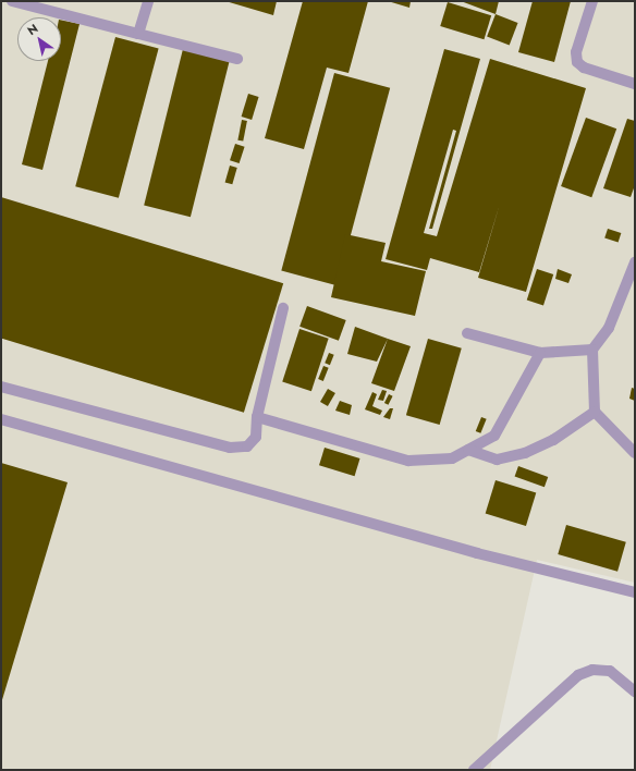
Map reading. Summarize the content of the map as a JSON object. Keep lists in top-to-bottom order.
{
  "north": "top left"
}
